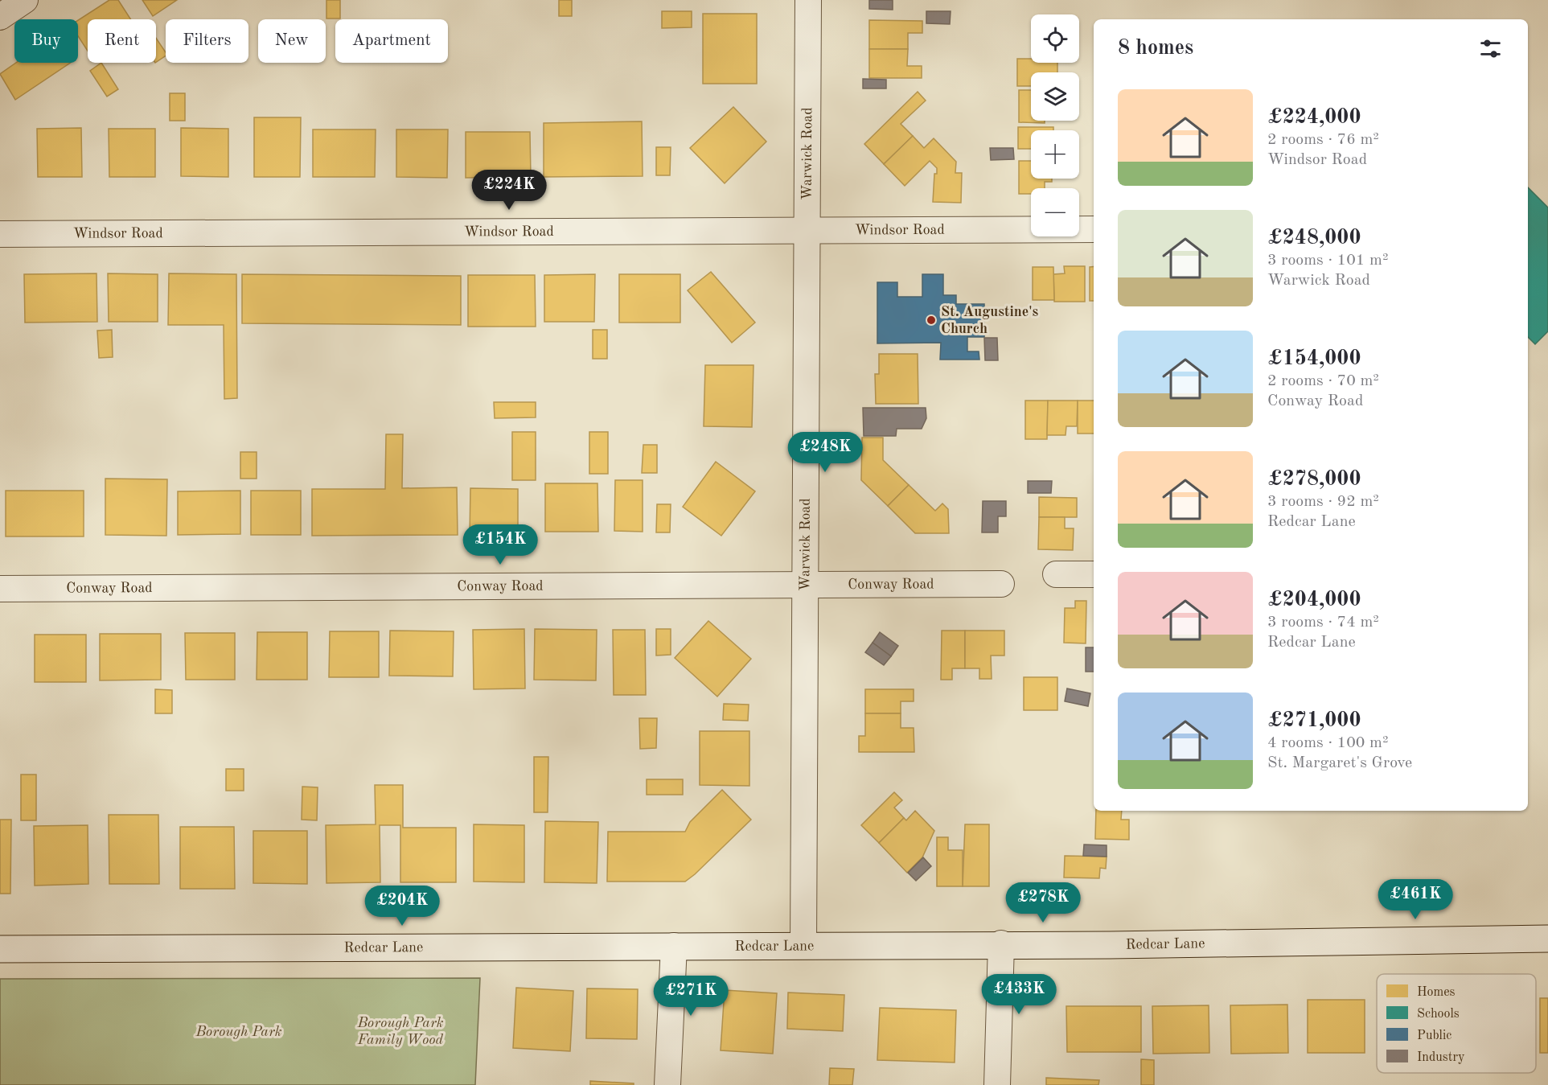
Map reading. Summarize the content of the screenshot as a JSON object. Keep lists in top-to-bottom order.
{
  "streets": {
    "main road": ["Redcar Lane"],
    "street": ["Warwick Road", "Windsor Road", "Conway Road"]
  },
  "crossings": [
    ["Warwick Road", "Windsor Road"],
    ["Warwick Road", "Conway Road"],
    ["Warwick Road", "Redcar Lane"]
  ],
  "parks": ["Borough Park Family Wood", "Borough Park"],
  "places": ["St. Augustine's Church"],
  "legend": [
    "Homes",
    "Schools",
    "Public",
    "Industry"
  ],
  "page": {
    "map_buttons": ["+", "−"],
    "chip": [
      "Buy",
      "Rent",
      "Filters",
      "New",
      "Apartment"
    ],
    "heading": "8 homes",
    "list": [
      {
        "name": "£224,000",
        "note": "2 rooms · 76 m² · Windsor Road"
      },
      {
        "name": "£248,000",
        "note": "3 rooms · 101 m² · Warwick Road"
      },
      {
        "name": "£154,000",
        "note": "2 rooms · 70 m² · Conway Road"
      },
      {
        "name": "£278,000",
        "note": "3 rooms · 92 m² · Redcar Lane"
      },
      {
        "name": "£204,000",
        "note": "3 rooms · 74 m² · Redcar Lane"
      },
      {
        "name": "£271,000",
        "note": "4 rooms · 100 m² · St. Margaret's Grove"
      }
    ],
    "price": [
      "£224K",
      "£248K",
      "£154K",
      "£461K",
      "£278K",
      "£204K",
      "£433K",
      "£271K"
    ]
  }
}
